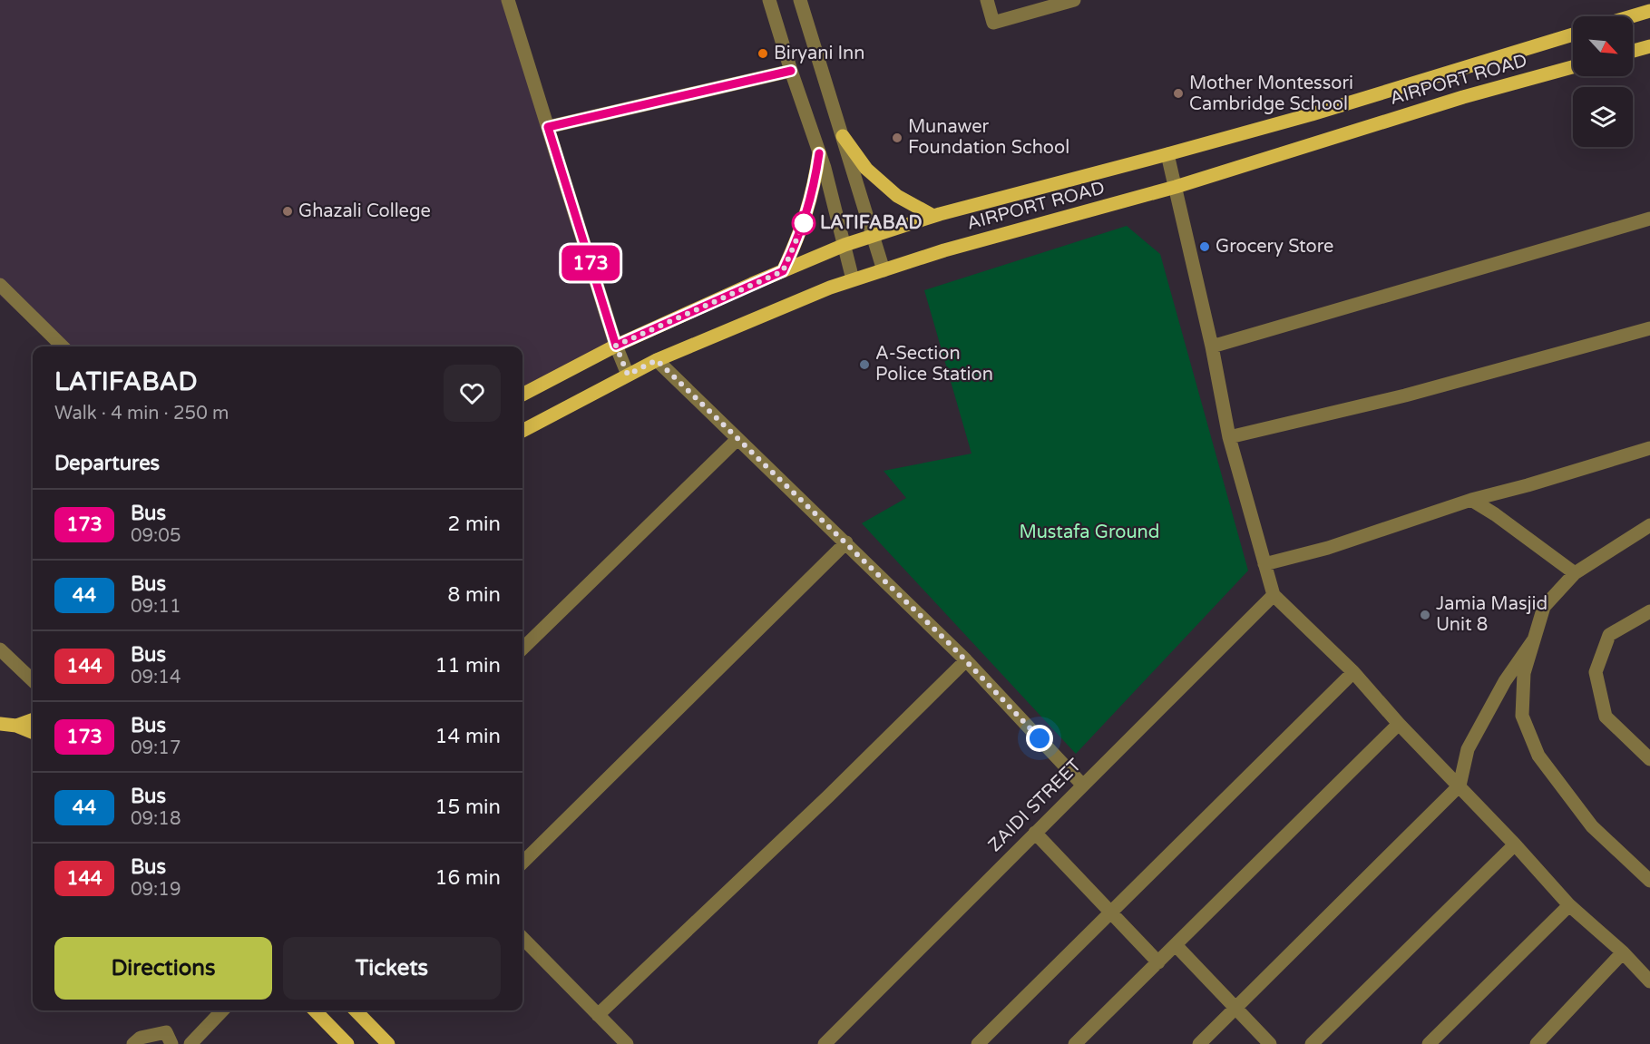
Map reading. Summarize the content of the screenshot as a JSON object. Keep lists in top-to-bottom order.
{
  "streets": {
    "main road": ["AIRPORT ROAD"],
    "street": ["ZAIDI STREET"]
  },
  "parks": ["Mustafa Ground"],
  "places": [
    "Biryani Inn",
    "Mother Montessori Cambridge School",
    "Munawer Foundation School",
    "Ghazali College",
    "LATIFABAD",
    "Grocery Store",
    "A-Section Police Station",
    "Jamia Masjid Unit 8"
  ],
  "lines": ["bus line 173"],
  "north": "bottom right",
  "page": {
    "on_map": "173",
    "heading": [
      ["LATIFABAD", "Walk · 4 min · 250 m"],
      "Departures"
    ],
    "list": [
      {
        "mark": "173",
        "name": "Bus",
        "note": "09:05",
        "value": "2 min"
      },
      {
        "mark": "44",
        "name": "Bus",
        "note": "09:11",
        "value": "8 min"
      },
      {
        "mark": "144",
        "name": "Bus",
        "note": "09:14",
        "value": "11 min"
      },
      {
        "mark": "173",
        "name": "Bus",
        "note": "09:17",
        "value": "14 min"
      },
      {
        "mark": "44",
        "name": "Bus",
        "note": "09:18",
        "value": "15 min"
      },
      {
        "mark": "144",
        "name": "Bus",
        "note": "09:19",
        "value": "16 min"
      }
    ],
    "buttons": ["Directions", "Tickets"]
  }
}
